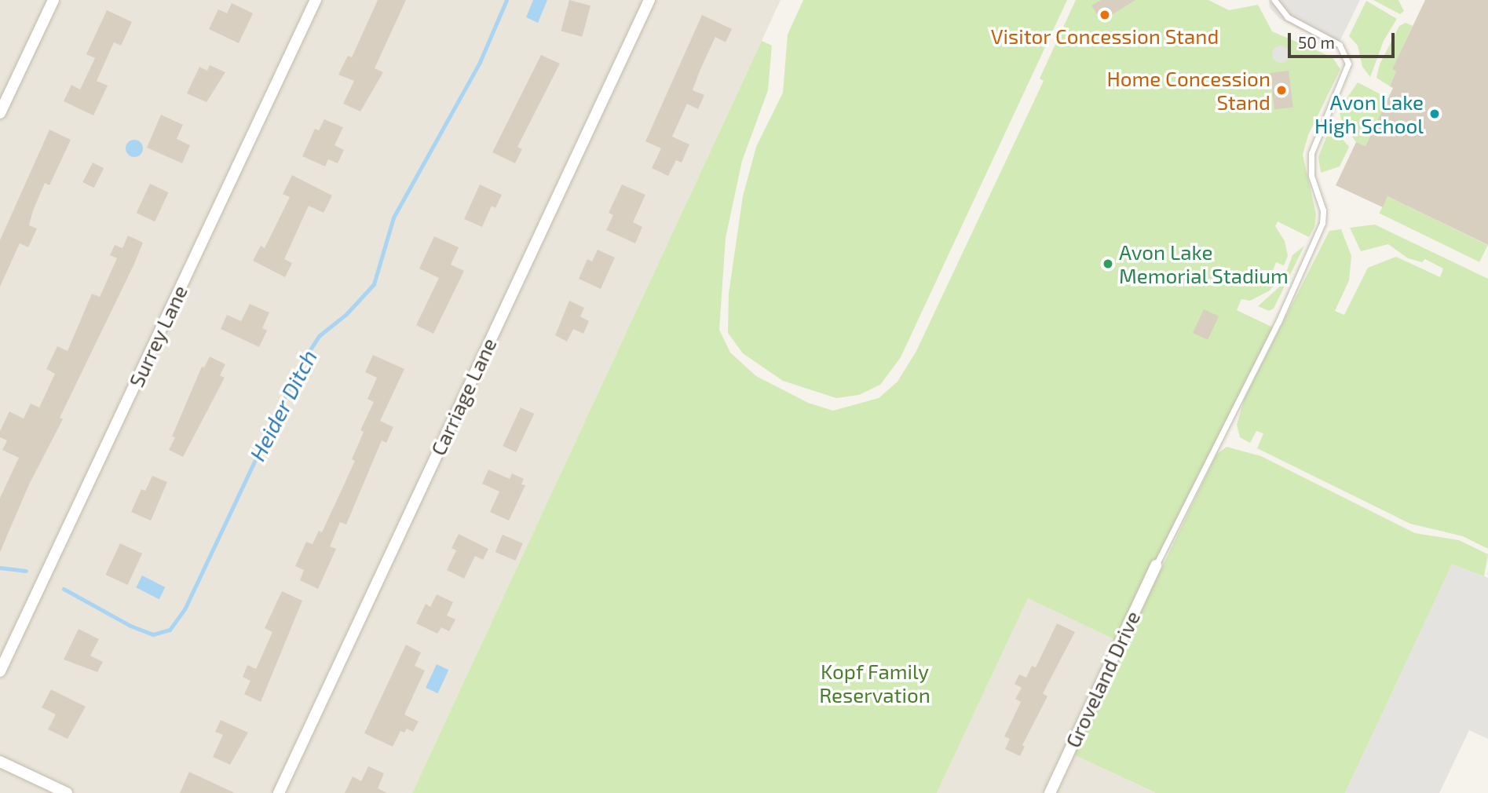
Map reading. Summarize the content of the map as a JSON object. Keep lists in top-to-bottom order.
{
  "streets": {
    "street": ["Surrey Lane", "Carriage Lane", "Groveland Drive"]
  },
  "water": ["Heider Ditch"],
  "parks": ["Kopf Family Reservation"],
  "places": [
    "Visitor Concession Stand",
    "Home Concession Stand",
    "Avon Lake High School",
    "Avon Lake Memorial Stadium"
  ],
  "scale_bar": "50 m"
}
